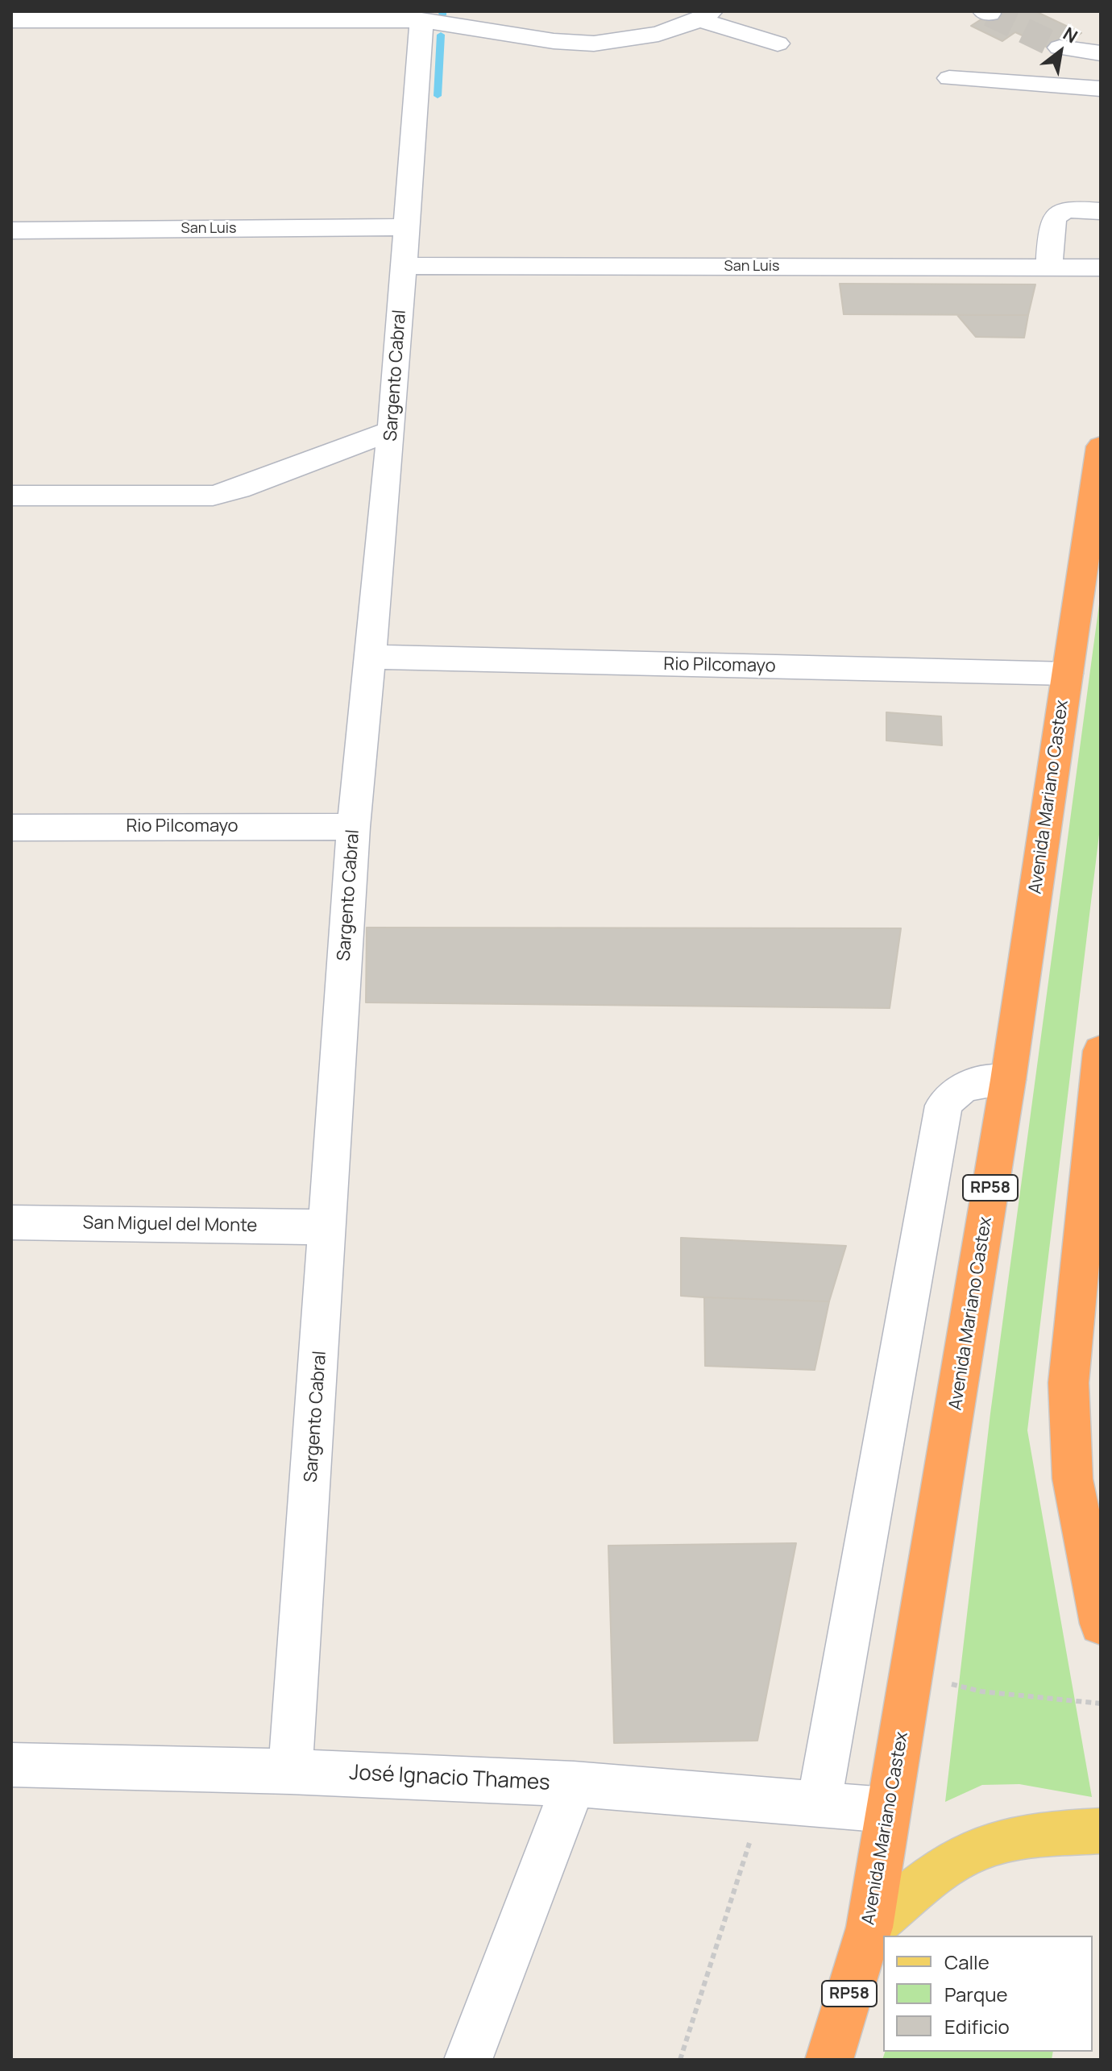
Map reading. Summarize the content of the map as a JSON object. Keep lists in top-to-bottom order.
{
  "streets": {
    "highway": ["Avenida Mariano Castex", "RP58"],
    "street": [
      "San Luis",
      "Sargento Cabral",
      "Rio Pilcomayo",
      "San Miguel del Monte",
      "José Ignacio Thames"
    ]
  },
  "crossings": [
    ["San Luis", "Sargento Cabral"],
    ["Sargento Cabral", "Rio Pilcomayo"],
    ["Sargento Cabral", "San Miguel del Monte"],
    ["Sargento Cabral", "José Ignacio Thames"],
    ["Rio Pilcomayo", "Avenida Mariano Castex"],
    ["Avenida Mariano Castex", "José Ignacio Thames"]
  ],
  "legend": ["Calle", "Parque", "Edificio"],
  "north": "top right"
}
